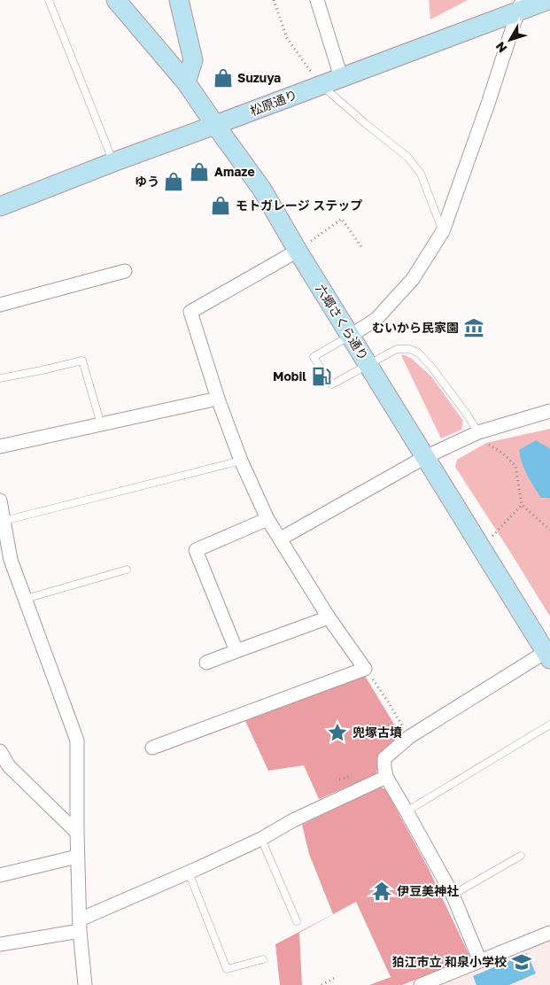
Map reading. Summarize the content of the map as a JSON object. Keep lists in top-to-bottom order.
{
  "streets": {
    "main road": ["松原通り", "六郷さくら通り"]
  },
  "crossings": [
    ["松原通り", "六郷さくら通り"]
  ],
  "places": {
    "shop": [
      "Suzuya",
      "Amaze",
      "ゆう",
      "モトガレージ ステップ"
    ],
    "museum": ["むいから民家園"],
    "fuel station": ["Mobil"],
    "place": ["兜塚古墳"],
    "temple": ["伊豆美神社"],
    "school or university": ["狛江市立 和泉小学校"]
  },
  "north": "bottom left"
}
